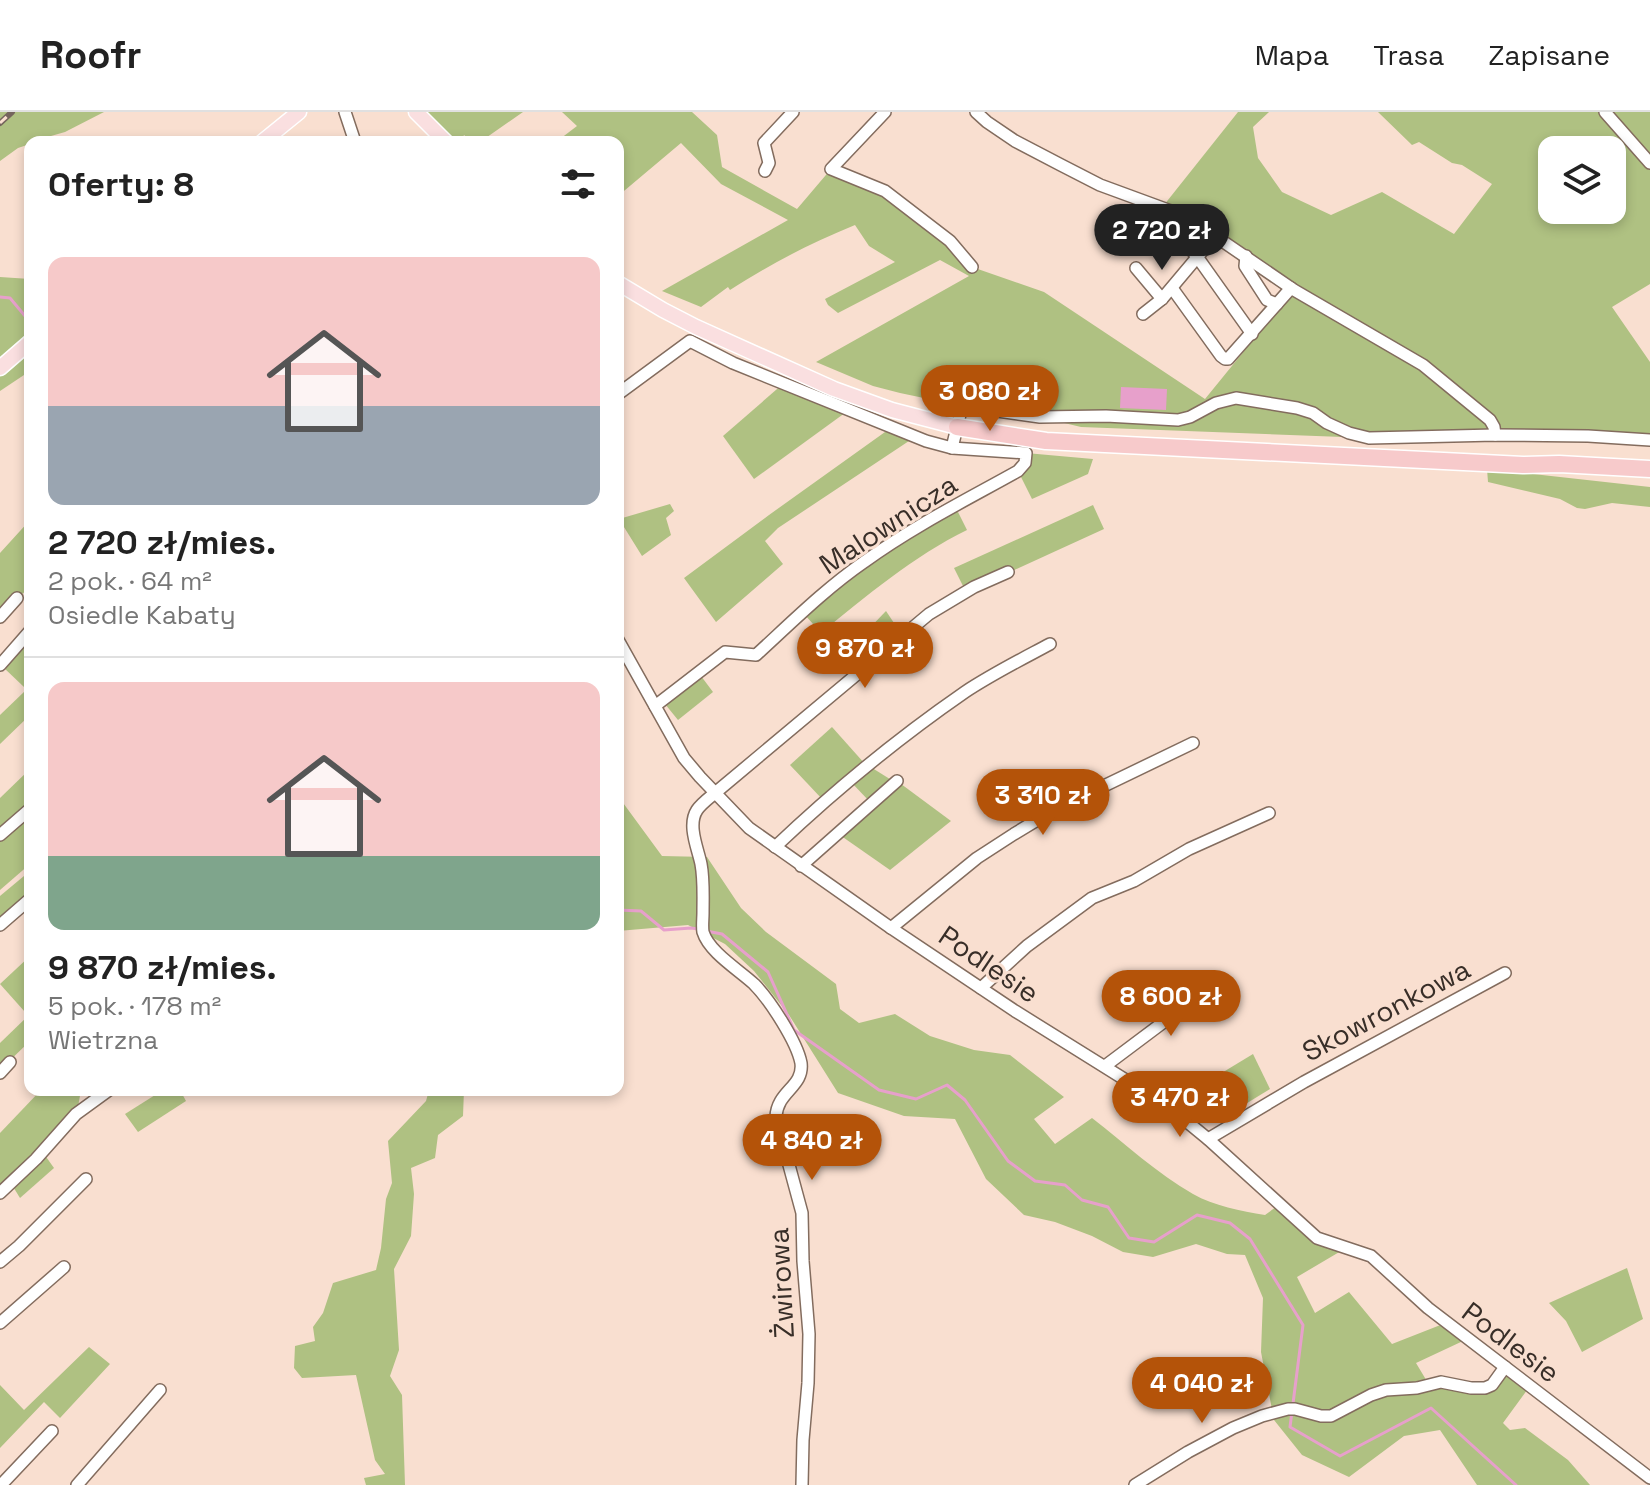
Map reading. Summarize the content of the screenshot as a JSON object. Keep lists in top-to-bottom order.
{
  "streets": {
    "street": [
      "Malownicza",
      "Podlesie",
      "Skowronkowa",
      "Żwirowa"
    ]
  },
  "crossings": [
    ["Malownicza", "Podlesie"],
    ["Podlesie", "Skowronkowa"],
    ["Podlesie", "Żwirowa"]
  ],
  "page": {
    "header": "Roofr",
    "nav": ["Mapa", "Trasa", "Zapisane"],
    "heading": "Oferty: 8",
    "price": [
      "2 720 zł",
      "3 080 zł",
      "9 870 zł",
      "3 310 zł",
      "8 600 zł",
      "3 470 zł",
      "4 840 zł",
      "4 040 zł"
    ],
    "list": [
      {
        "name": "2 720 zł/mies.",
        "note": "2 pok. · 64 m² · Osiedle Kabaty"
      },
      {
        "name": "9 870 zł/mies.",
        "note": "5 pok. · 178 m² · Wietrzna"
      }
    ]
  }
}
